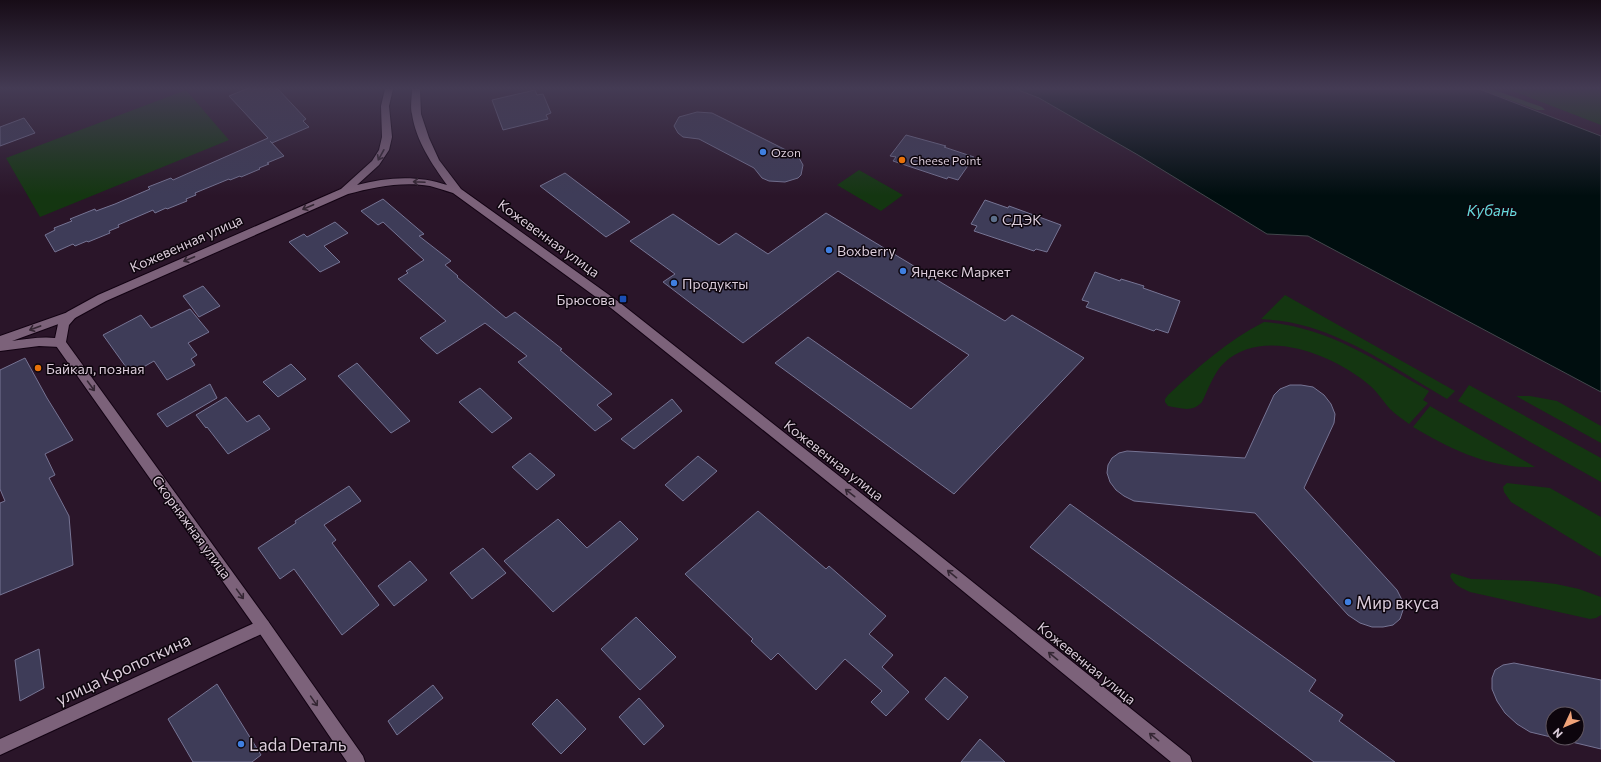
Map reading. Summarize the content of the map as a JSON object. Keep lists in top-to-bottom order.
{
  "streets": {
    "main road": ["Кожевенная улица", "Скорняжная улица", "улица Кропоткина"]
  },
  "crossings": [
    ["Скорняжная улица", "улица Кропоткина"]
  ],
  "one_way": ["Кожевенная улица", "Скорняжная улица"],
  "water": ["Кубань"],
  "places": {
    "other": [
      "Ozon",
      "Cheese Point",
      "СДЭК",
      "Boxberry",
      "Яндекс Маркет",
      "Продукты",
      "Байкал, позная",
      "Мир вкуса",
      "Lada Dеталь"
    ],
    "transit": ["Брюсова"]
  },
  "north": "bottom left"
}
